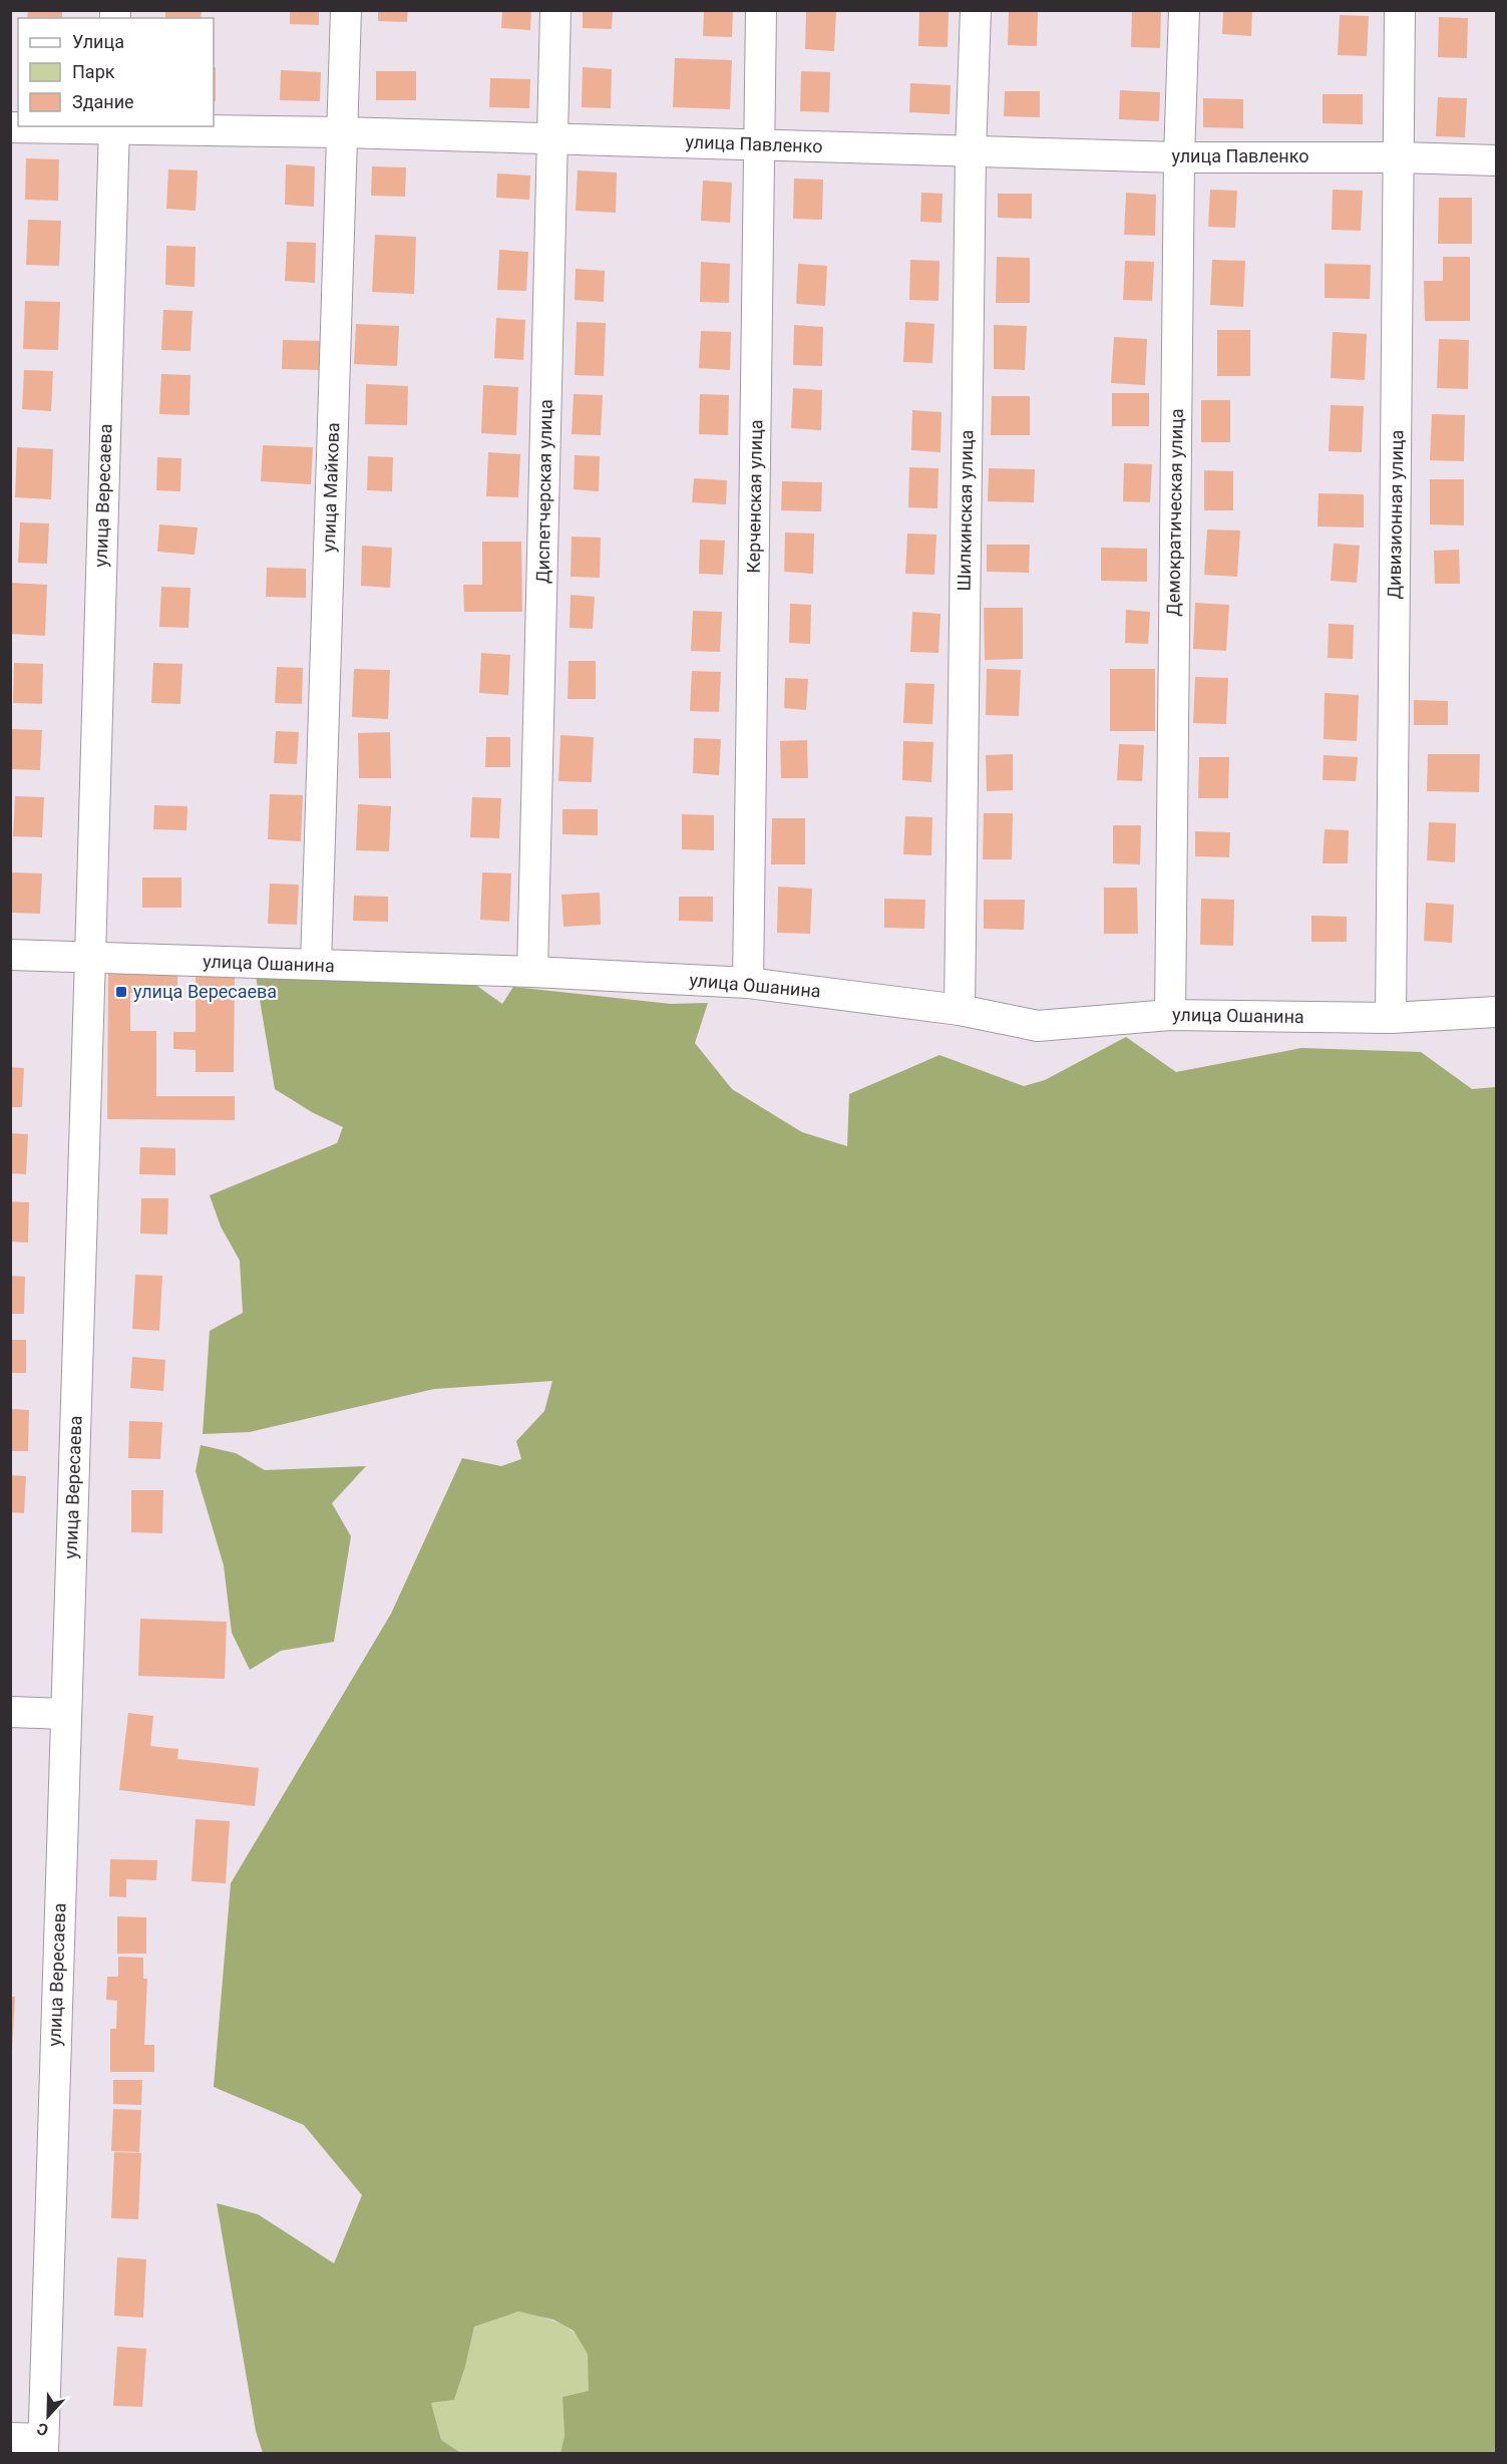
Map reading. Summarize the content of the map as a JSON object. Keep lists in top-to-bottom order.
{
  "streets": {
    "street": [
      "улица Павленко",
      "улица Майкова",
      "Диспетчерская улица",
      "улица Вересаева",
      "Керченская улица",
      "Шилкинская улица",
      "Демократическая улица",
      "Дивизионная улица",
      "улица Ошанина"
    ]
  },
  "crossings": [
    ["улица Павленко", "улица Майкова"],
    ["улица Павленко", "Диспетчерская улица"],
    ["улица Павленко", "улица Вересаева"],
    ["улица Павленко", "Керченская улица"],
    ["улица Павленко", "Шилкинская улица"],
    ["улица Павленко", "Демократическая улица"],
    ["улица Павленко", "Дивизионная улица"],
    ["улица Майкова", "улица Ошанина"],
    ["Диспетчерская улица", "улица Ошанина"],
    ["улица Вересаева", "улица Ошанина"],
    ["Керченская улица", "улица Ошанина"],
    ["Шилкинская улица", "улица Ошанина"],
    ["Демократическая улица", "улица Ошанина"],
    ["Дивизионная улица", "улица Ошанина"]
  ],
  "places": {
    "transit": ["улица Вересаева"]
  },
  "legend": ["Улица", "Парк", "Здание"],
  "north": "bottom"
}
